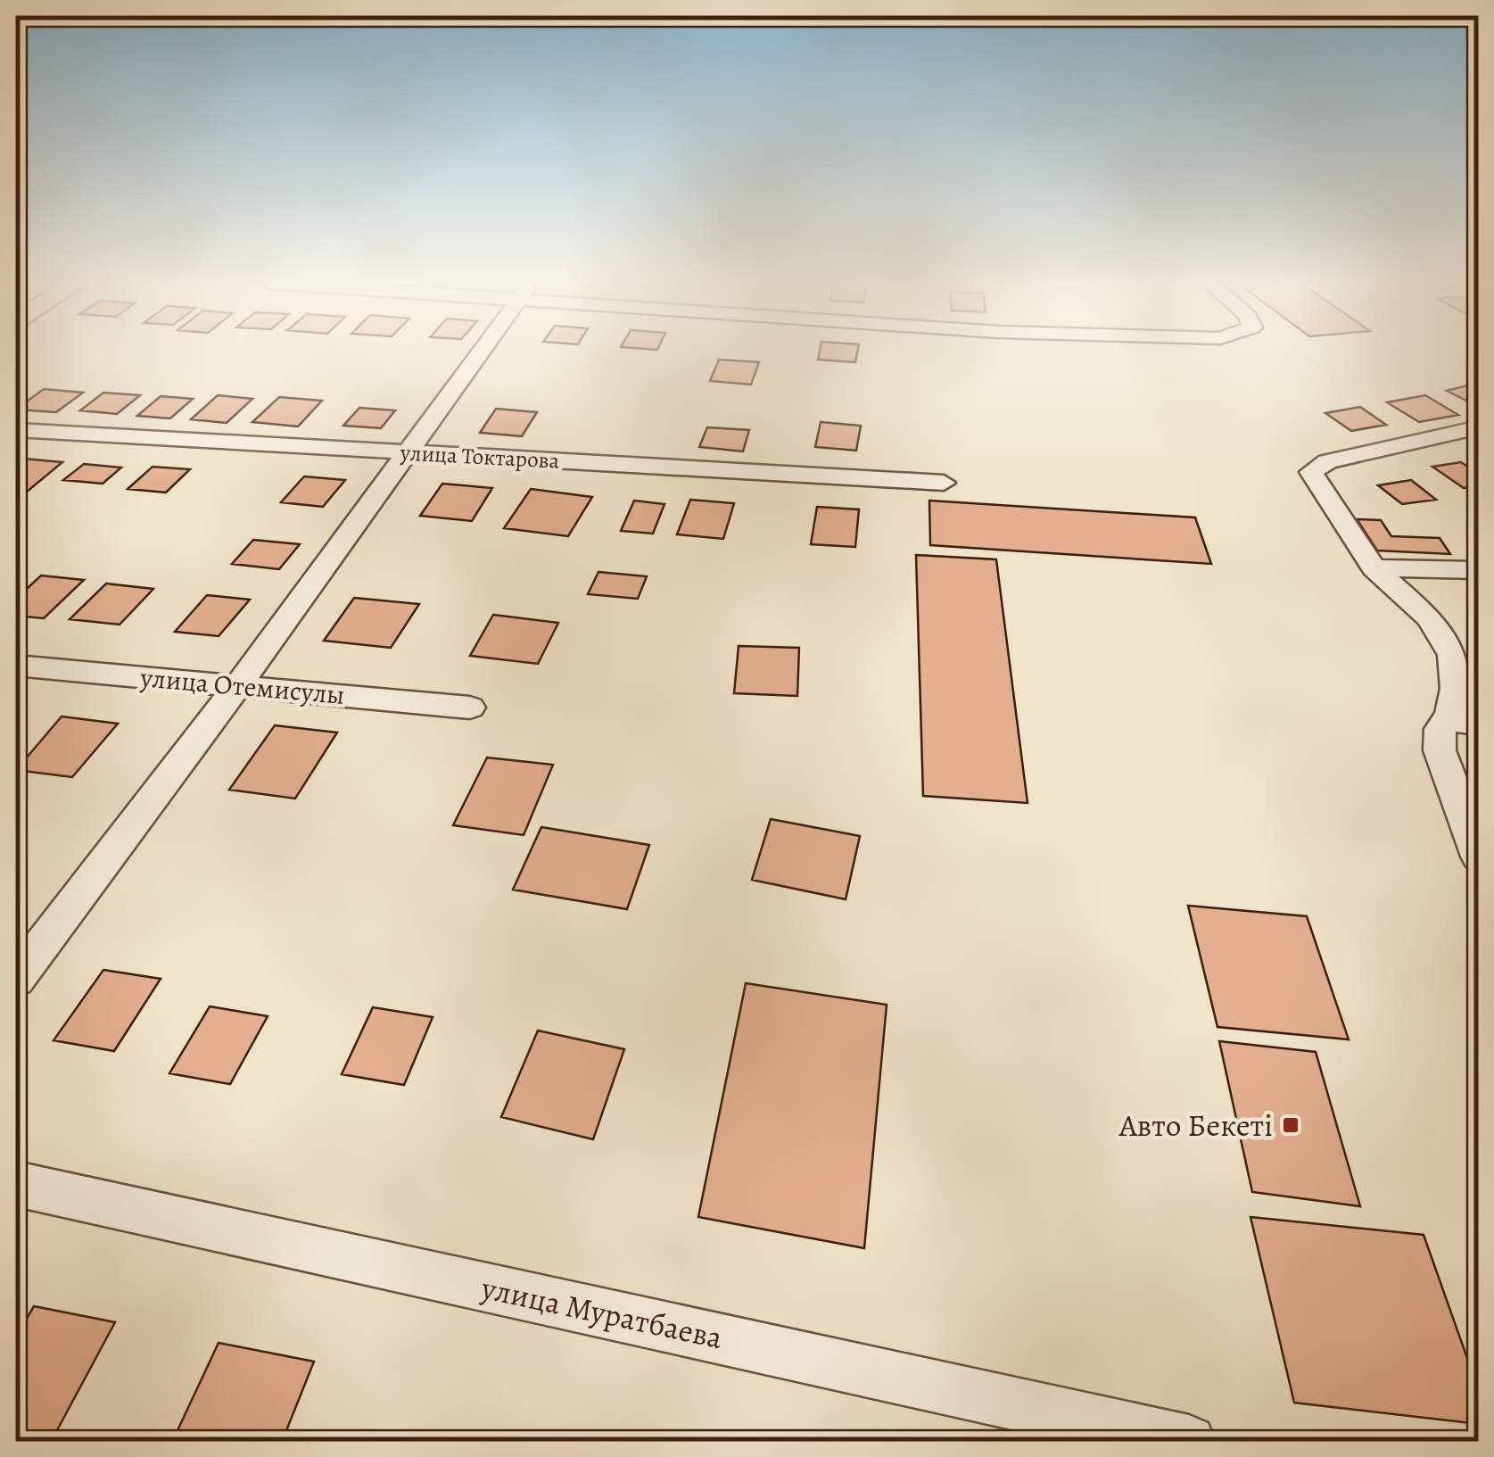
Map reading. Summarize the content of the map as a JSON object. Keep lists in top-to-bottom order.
{
  "streets": {
    "street": ["улица Токтарова", "улица Отемисулы", "улица Муратбаева"]
  },
  "places": {
    "transit": ["Авто Бекетi"]
  }
}
